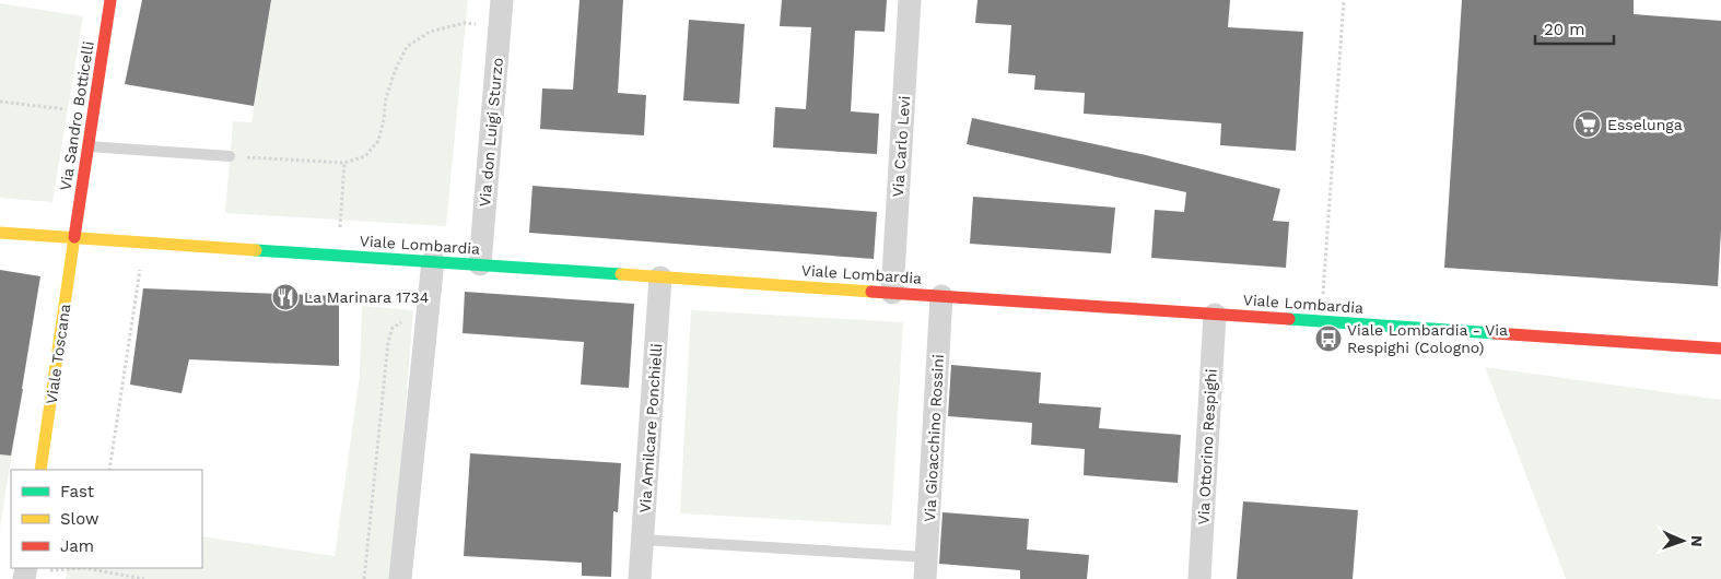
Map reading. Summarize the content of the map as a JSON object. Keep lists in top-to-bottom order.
{
  "streets": {
    "street": [
      "Via Sandro Botticelli",
      "Via don Luigi Sturzo",
      "Via Carlo Levi",
      "Viale Lombardia",
      "Viale Toscana",
      "Via Amilcare Ponchielli",
      "Via Gioacchino Rossini",
      "Via Ottorino Respighi"
    ]
  },
  "crossings": [
    ["Via Sandro Botticelli", "Viale Lombardia"],
    ["Via Sandro Botticelli", "Viale Toscana"],
    ["Via don Luigi Sturzo", "Viale Lombardia"],
    ["Via Carlo Levi", "Viale Lombardia"],
    ["Viale Lombardia", "Viale Toscana"],
    ["Viale Lombardia", "Via Amilcare Ponchielli"],
    ["Viale Lombardia", "Via Gioacchino Rossini"],
    ["Viale Lombardia", "Via Ottorino Respighi"]
  ],
  "places": {
    "supermarket": ["Esselunga"],
    "restaurant": ["La Marinara 1734"],
    "bus stop": ["Viale Lombardia - Via Respighi (Cologno)"]
  },
  "legend": ["Fast", "Slow", "Jam"],
  "scale_bar": "20 m",
  "north": "right"
}
